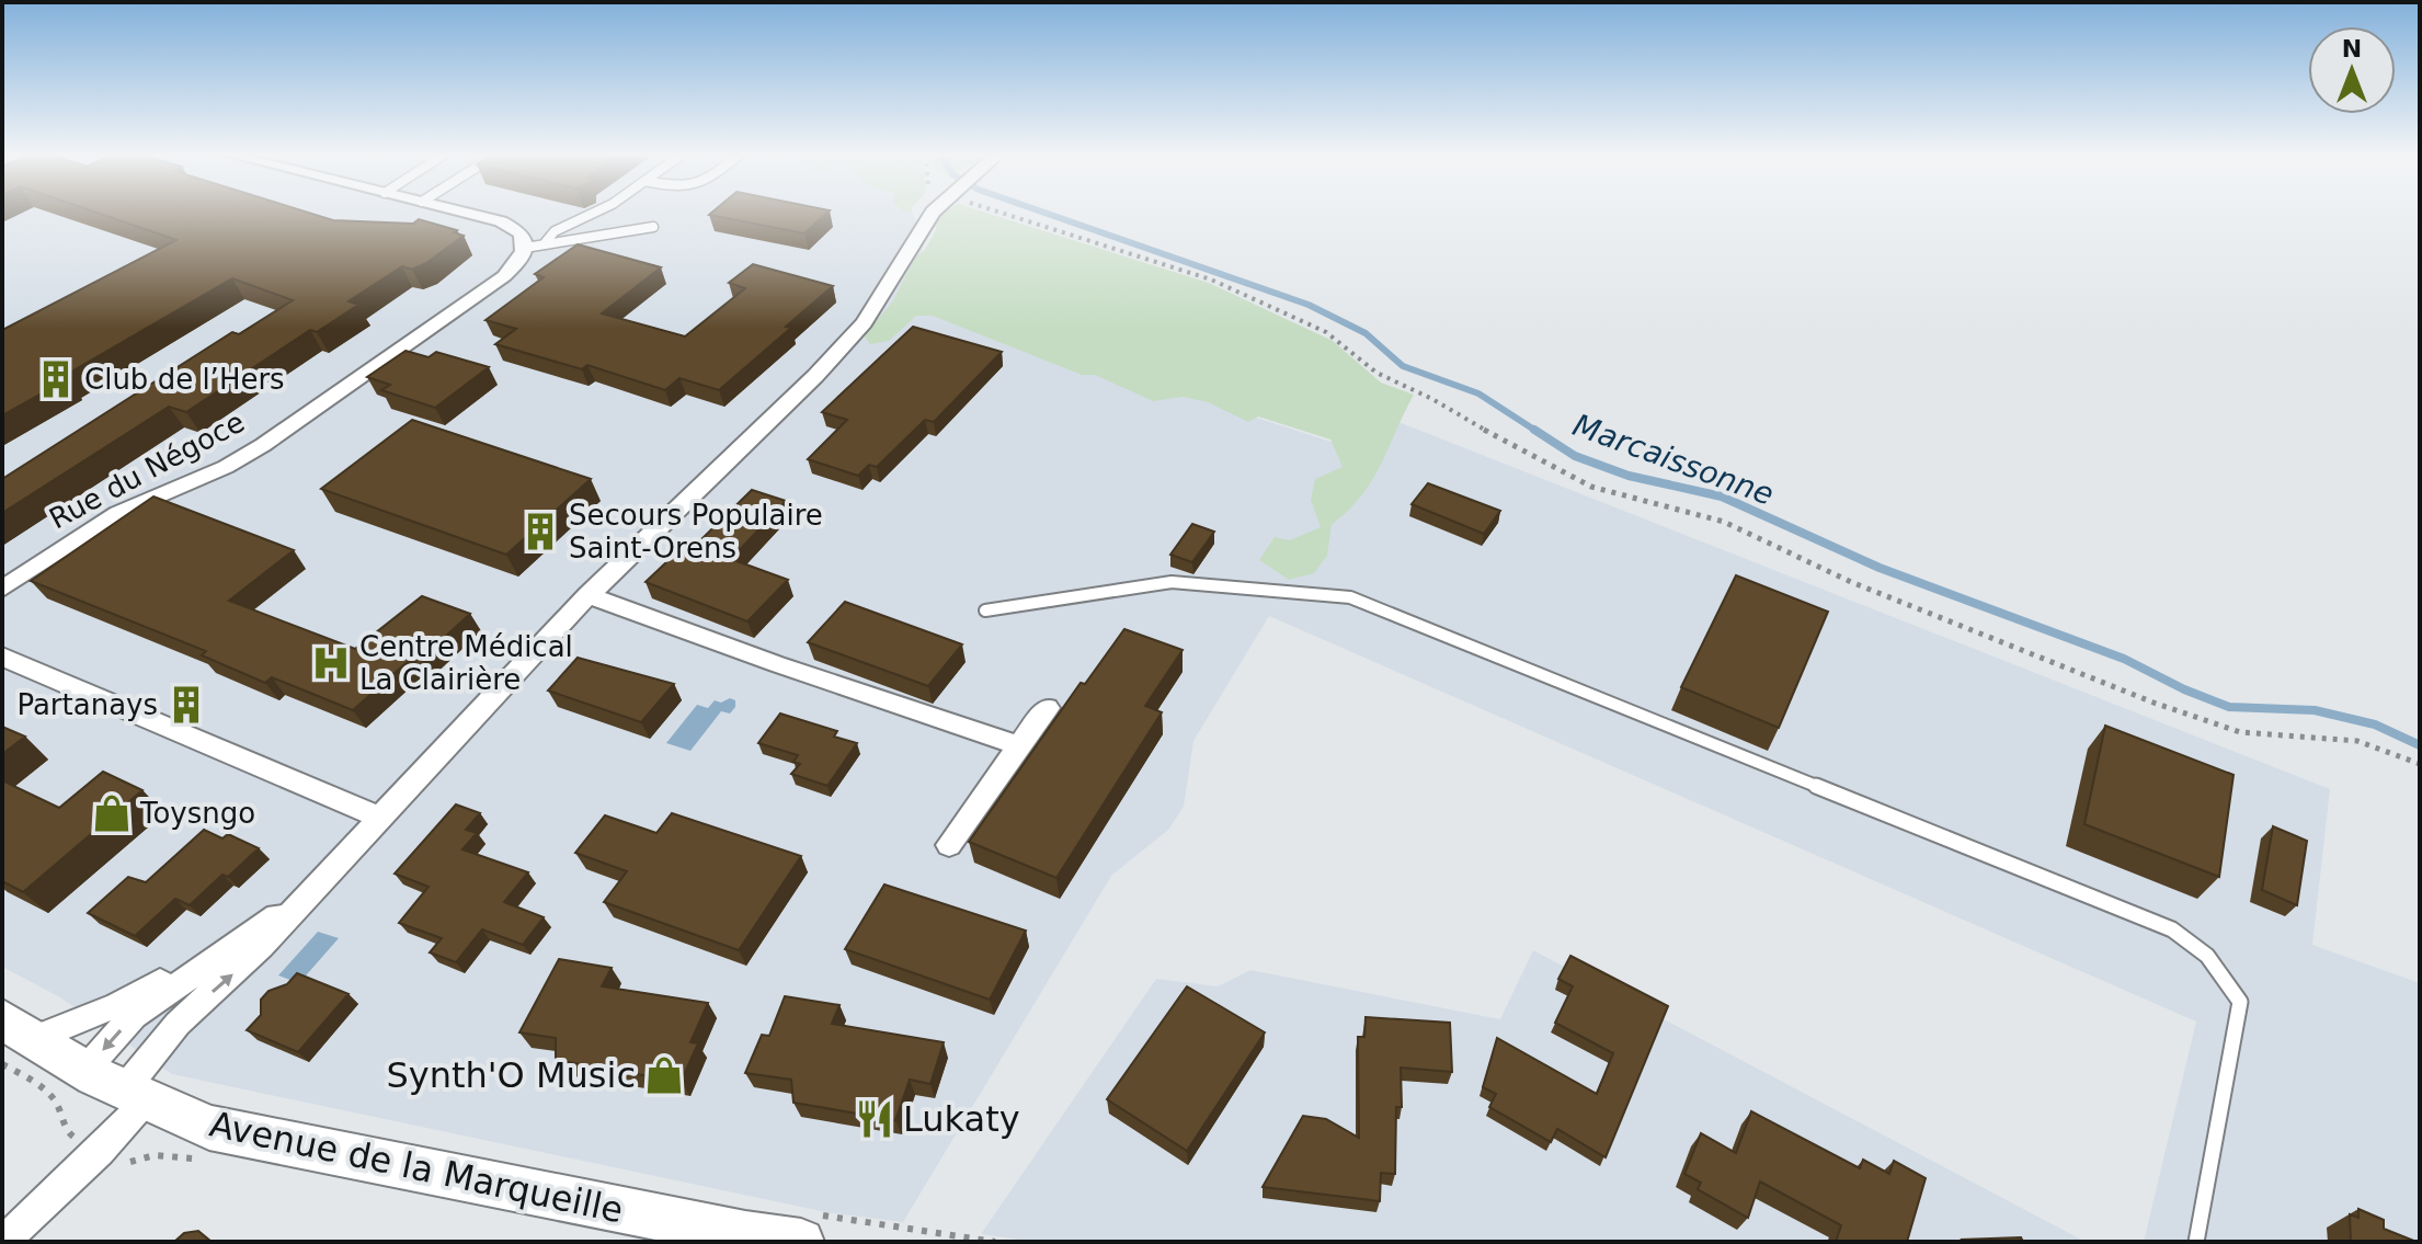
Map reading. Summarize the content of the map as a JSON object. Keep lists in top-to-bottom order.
{
  "streets": {
    "street": ["Rue du Négoce", "Avenue de la Marqueille"]
  },
  "water": ["Marcaissonne"],
  "places": {
    "building": ["Club de l’Hers", "Secours Populaire Saint-Orens", "Partanays"],
    "hospital": ["Centre Médical La Clairière"],
    "shop": ["Toysngo", "Synth'O Music"],
    "restaurant": ["Lukaty"]
  },
  "north": "top"
}
